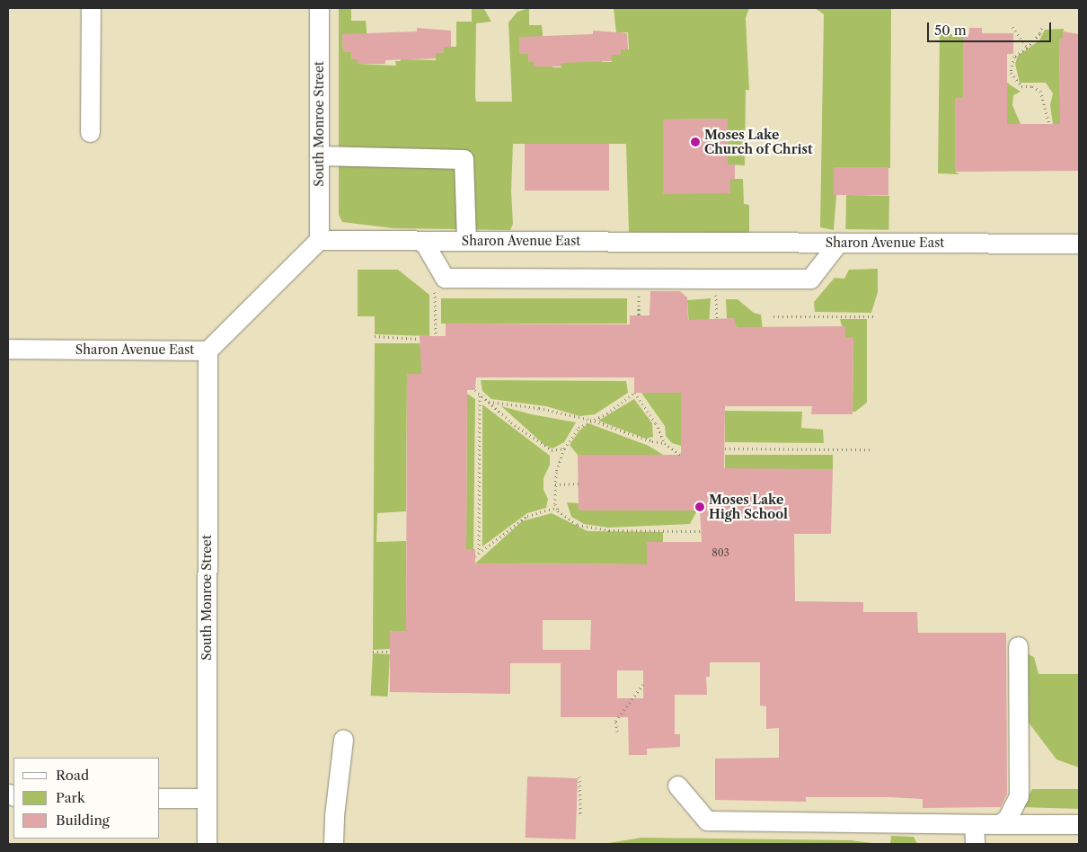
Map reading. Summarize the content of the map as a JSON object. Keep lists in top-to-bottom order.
{
  "streets": {
    "street": ["South Monroe Street", "Sharon Avenue East"]
  },
  "crossings": [
    ["South Monroe Street", "Sharon Avenue East"]
  ],
  "places": ["Moses Lake Church of Christ", "Moses Lake High School"],
  "house_numbers": ["803"],
  "legend": ["Road", "Park", "Building"],
  "scale_bar": "50 m"
}
